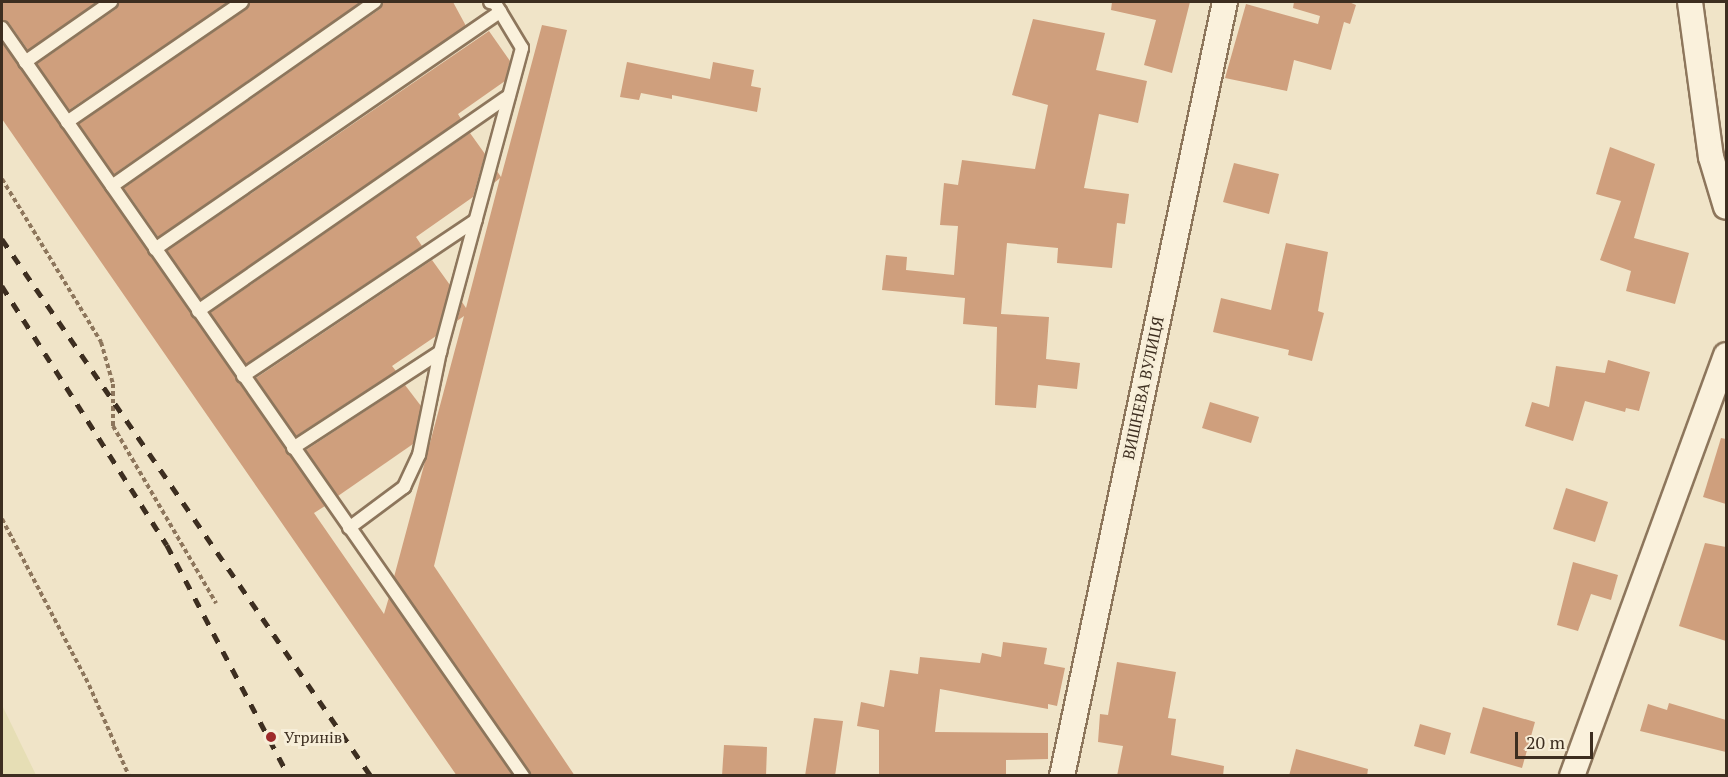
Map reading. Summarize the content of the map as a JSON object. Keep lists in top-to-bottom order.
{
  "streets": {
    "street": ["ВИШНЕВА ВУЛИЦЯ"]
  },
  "places": ["Угринів"],
  "scale_bar": "20 m"
}
